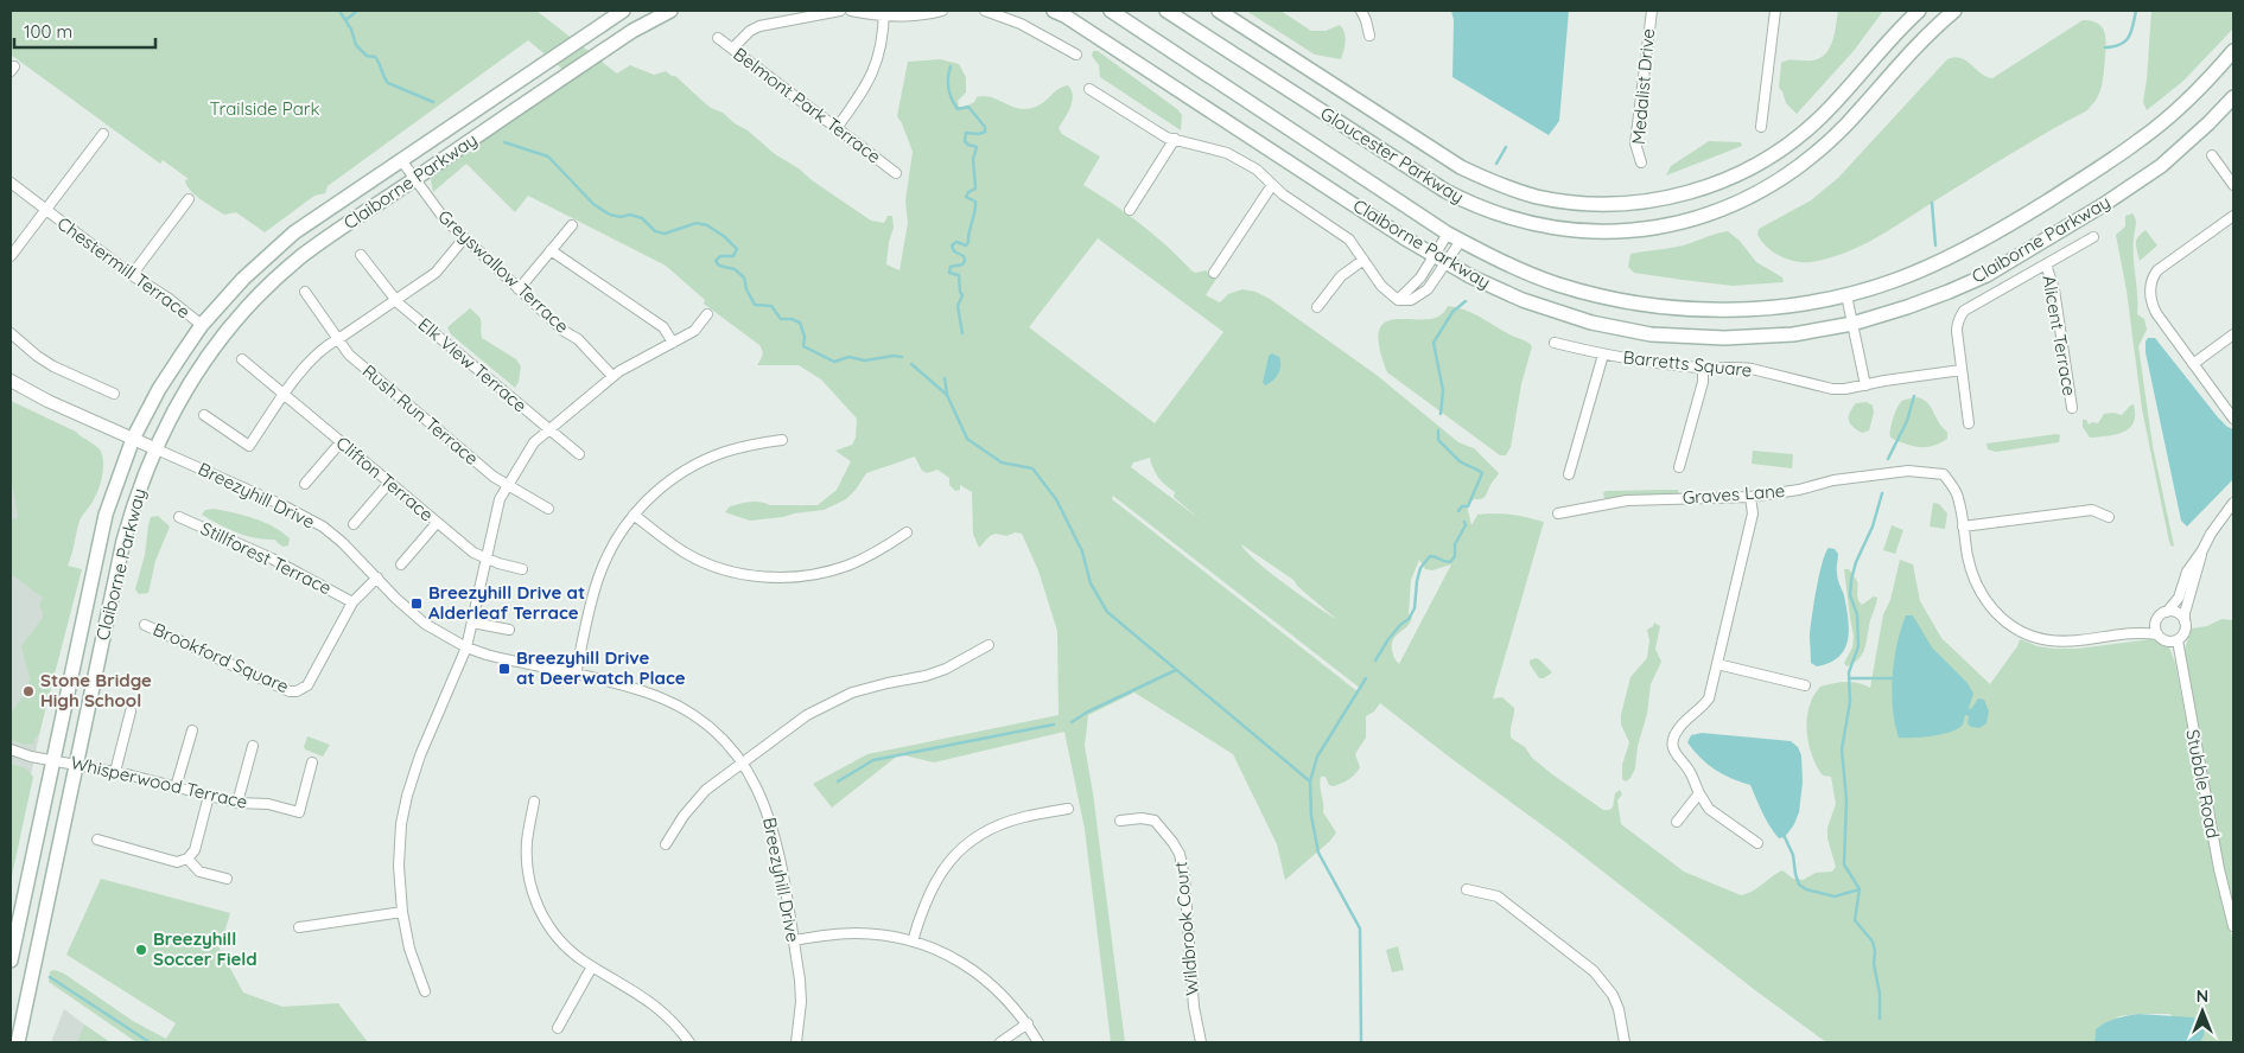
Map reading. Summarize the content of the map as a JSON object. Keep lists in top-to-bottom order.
{
  "streets": {
    "main road": ["Gloucester Parkway", "Claiborne Parkway"],
    "street": [
      "Medalist Drive",
      "Belmont Park Terrace",
      "Chestermill Terrace",
      "Greyswallow Terrace",
      "Alicent Terrace",
      "Barretts Square",
      "Elk View Terrace",
      "Rush Run Terrace",
      "Clifton Terrace",
      "Graves Lane",
      "Breezyhill Drive",
      "Stillforest Terrace",
      "Brookford Square",
      "Whisperwood Terrace",
      "Stubble Road",
      "Wildbrook Court"
    ]
  },
  "crossings": [
    ["Claiborne Parkway", "Chestermill Terrace"],
    ["Claiborne Parkway", "Greyswallow Terrace"],
    ["Claiborne Parkway", "Breezyhill Drive"],
    ["Claiborne Parkway", "Whisperwood Terrace"],
    ["Breezyhill Drive", "Brookford Square"],
    ["Stillforest Terrace", "Brookford Square"]
  ],
  "parks": ["Trailside Park"],
  "places": {
    "transit": ["Breezyhill Drive at Alderleaf Terrace", "Breezyhill Drive at Deerwatch Place"],
    "other": ["Stone Bridge High School", "Breezyhill Soccer Field"]
  },
  "scale_bar": "100 m",
  "north": "top"
}
